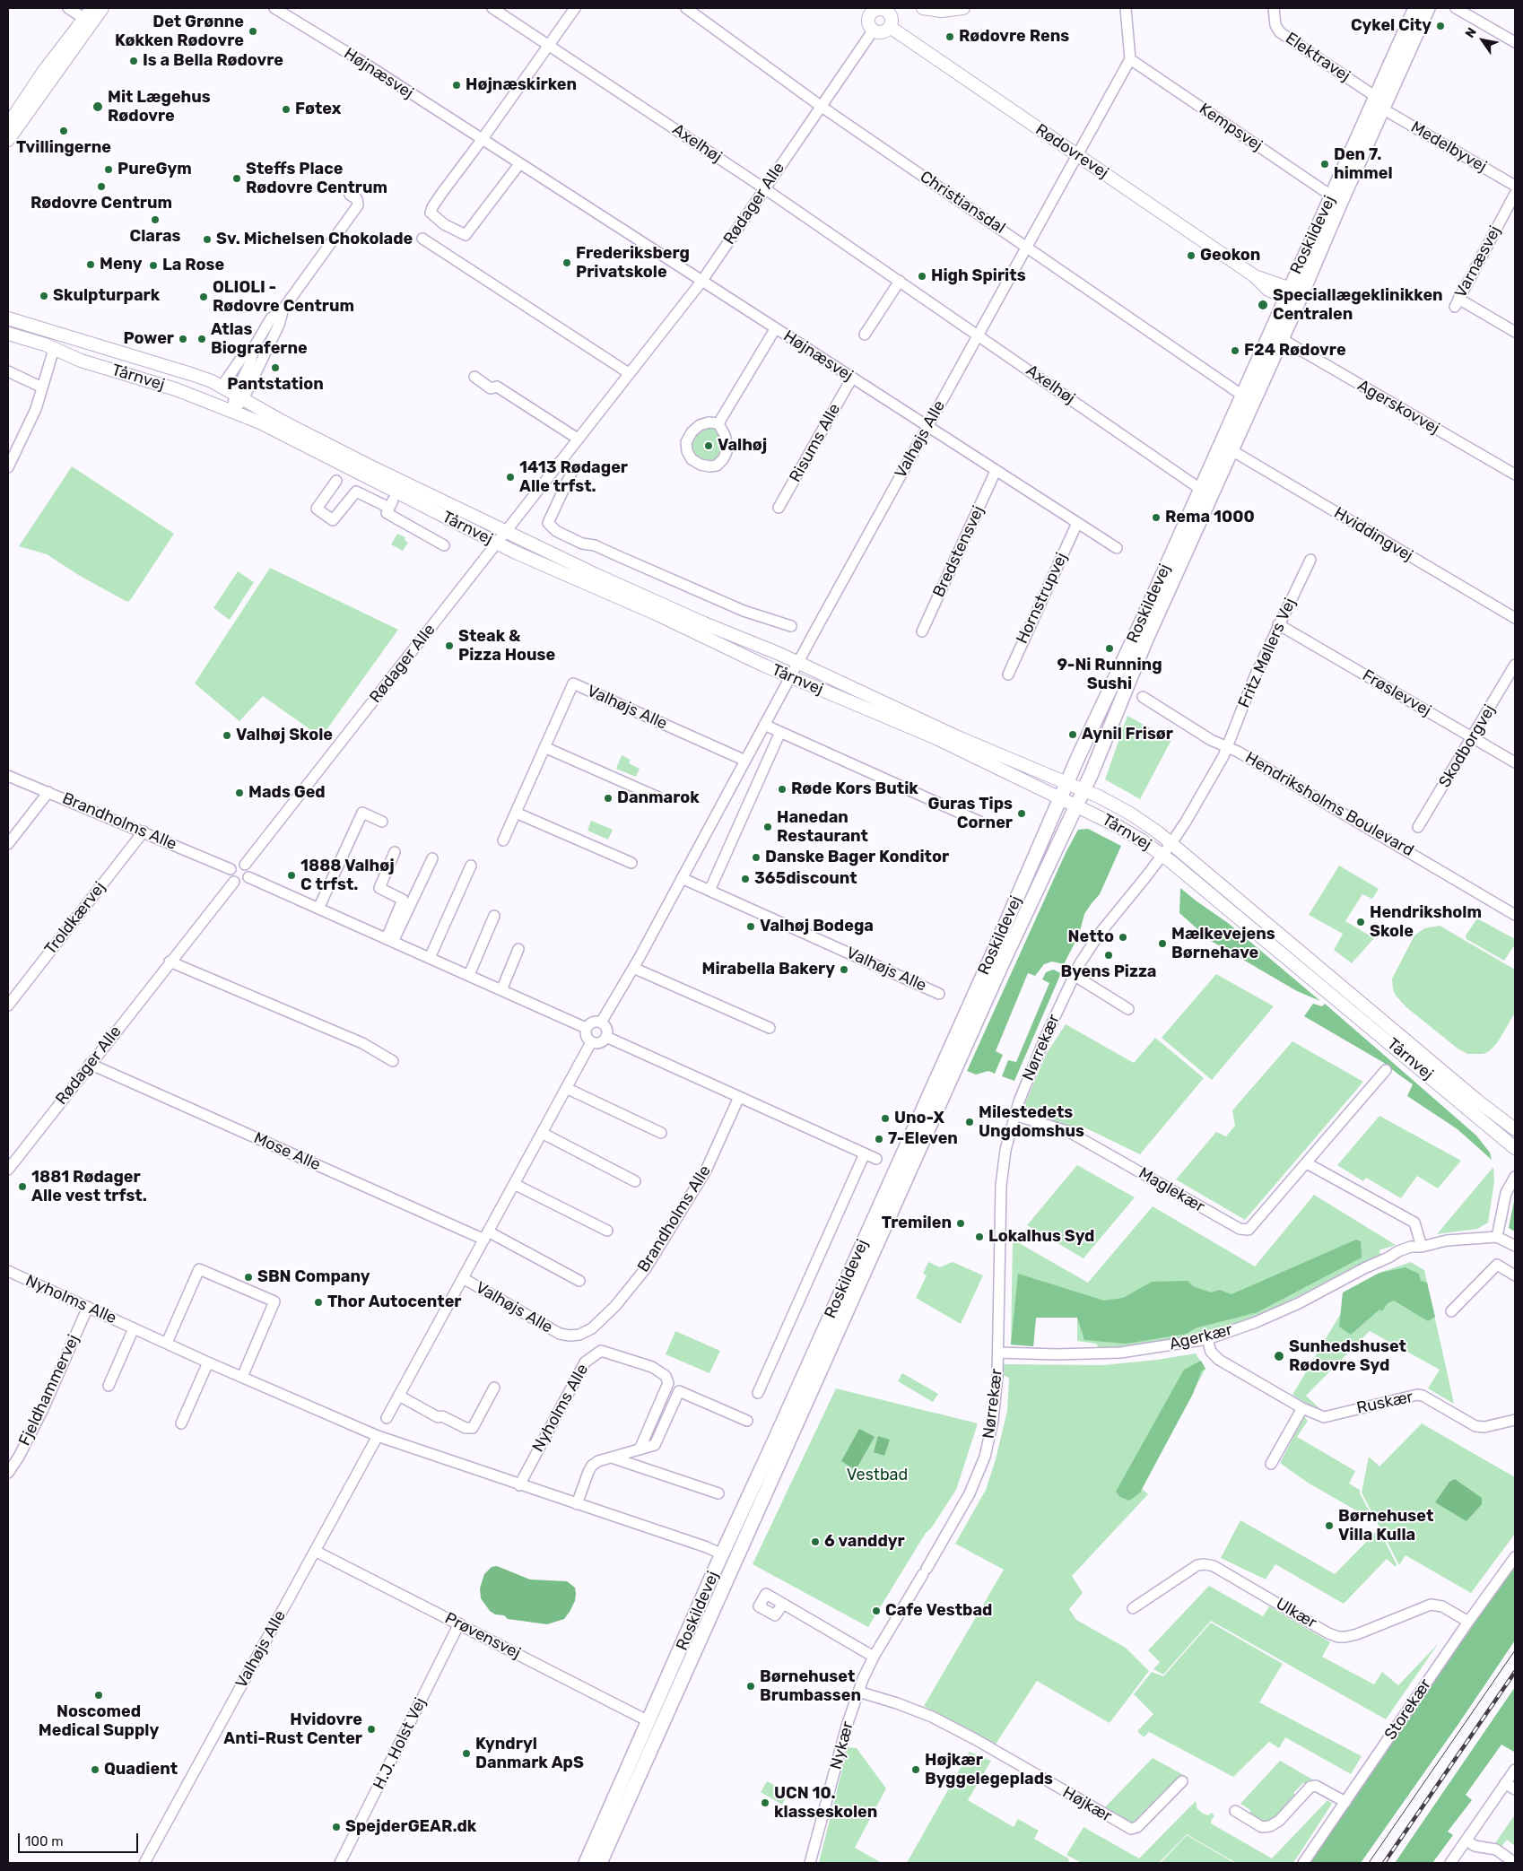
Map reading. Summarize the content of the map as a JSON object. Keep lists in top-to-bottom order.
{
  "streets": {
    "main road": ["Roskildevej"],
    "street": [
      "Elektravej",
      "Højnæsvej",
      "Kempsvej",
      "Axelhøj",
      "Medelbyvej",
      "Rødovrevej",
      "Christiansdal",
      "Rødager Alle",
      "Varnæsvej",
      "Tårnvej",
      "Agerskovvej",
      "Valhøjs Alle",
      "Risums Alle",
      "Hviddingvej",
      "Bredstensvej",
      "Hornstrupvej",
      "Fritz Møllers Vej",
      "Frøslevvej",
      "Skodborgvej",
      "Hendriksholms Boulevard",
      "Brandholms Alle",
      "Troldkærvej",
      "Nørrekær",
      "Mose Alle",
      "Maglekær",
      "Nyholms Alle",
      "Agerkær",
      "Fjeldhammervej",
      "Ruskær",
      "Ulkær",
      "Prøvensvej",
      "Storekær",
      "H.J. Holst Vej",
      "Nykær",
      "Højkær"
    ]
  },
  "crossings": [
    ["Elektravej", "Medelbyvej"],
    ["Elektravej", "Roskildevej"],
    ["Højnæsvej", "Rødager Alle"],
    ["Højnæsvej", "Valhøjs Alle"],
    ["Højnæsvej", "Risums Alle"],
    ["Højnæsvej", "Bredstensvej"],
    ["Højnæsvej", "Hornstrupvej"],
    ["Kempsvej", "Roskildevej"],
    ["Kempsvej", "Valhøjs Alle"],
    ["Axelhøj", "Rødager Alle"],
    ["Axelhøj", "Roskildevej"],
    ["Axelhøj", "Valhøjs Alle"],
    ["Medelbyvej", "Roskildevej"],
    ["Rødovrevej", "Rødager Alle"],
    ["Rødovrevej", "Roskildevej"],
    ["Rødovrevej", "Valhøjs Alle"],
    ["Christiansdal", "Rødager Alle"],
    ["Christiansdal", "Roskildevej"],
    ["Christiansdal", "Valhøjs Alle"],
    ["Rødager Alle", "Tårnvej"],
    ["Rødager Alle", "Brandholms Alle"],
    ["Rødager Alle", "Mose Alle"],
    ["Roskildevej", "Tårnvej"],
    ["Roskildevej", "Agerskovvej"],
    ["Roskildevej", "Hviddingvej"],
    ["Roskildevej", "Nyholms Alle"],
    ["Roskildevej", "Prøvensvej"],
    ["Tårnvej", "Valhøjs Alle"],
    ["Tårnvej", "Nørrekær"],
    ["Valhøjs Alle", "Brandholms Alle"],
    ["Valhøjs Alle", "Mose Alle"],
    ["Valhøjs Alle", "Nyholms Alle"],
    ["Valhøjs Alle", "Prøvensvej"],
    ["Fritz Møllers Vej", "Frøslevvej"],
    ["Fritz Møllers Vej", "Hendriksholms Boulevard"],
    ["Fritz Møllers Vej", "Nørrekær"],
    ["Frøslevvej", "Skodborgvej"],
    ["Hendriksholms Boulevard", "Nørrekær"],
    ["Brandholms Alle", "Troldkærvej"],
    ["Nørrekær", "Maglekær"],
    ["Nørrekær", "Agerkær"],
    ["Nørrekær", "Nykær"],
    ["Nyholms Alle", "Fjeldhammervej"],
    ["Agerkær", "Ruskær"],
    ["Ulkær", "Storekær"],
    ["Prøvensvej", "H.J. Holst Vej"],
    ["Nykær", "Højkær"]
  ],
  "parks": ["Vestbad"],
  "places": [
    "Cykel City",
    "Det Grønne Køkken Rødovre",
    "Rødovre Rens",
    "Is a Bella Rødovre",
    "Højnæskirken",
    "Mit Lægehus Rødovre",
    "Føtex",
    "Tvillingerne",
    "Den 7. himmel",
    "PureGym",
    "Steffs Place Rødovre Centrum",
    "Rødovre Centrum",
    "Claras",
    "Sv. Michelsen Chokolade",
    "Geokon",
    "Frederiksberg Privatskole",
    "Meny",
    "La Rose",
    "High Spirits",
    "Skulpturpark",
    "OLIOLI - Rødovre Centrum",
    "Speciallægeklinikken Centralen",
    "Power",
    "Atlas Biograferne",
    "F24 Rødovre",
    "Pantstation",
    "Valhøj",
    "1413 Rødager Alle trfst.",
    "Rema 1000",
    "Steak & Pizza House",
    "9-Ni Running Sushi",
    "Aynil Frisør",
    "Valhøj Skole",
    "Røde Kors Butik",
    "Mads Ged",
    "Danmarok",
    "Guras Tips Corner",
    "Hanedan Restaurant",
    "Danske Bager Konditor",
    "1888 Valhøj C trfst.",
    "365discount",
    "Hendriksholm Skole",
    "Valhøj Bodega",
    "Netto",
    "Mælkevejens Børnehave",
    "Byens Pizza",
    "Mirabella Bakery",
    "Uno-X",
    "Milestedets Ungdomshus",
    "7-Eleven",
    "1881 Rødager Alle vest trfst.",
    "Tremilen",
    "Lokalhus Syd",
    "SBN Company",
    "Thor Autocenter",
    "Sunhedshuset Rødovre Syd",
    "Børnehuset Villa Kulla",
    "6 vanddyr",
    "Cafe Vestbad",
    "Børnehuset Brumbassen",
    "Noscomed Medical Supply",
    "Hvidovre Anti-Rust Center",
    "Kyndryl Danmark ApS",
    "Quadient",
    "Højkær Byggelegeplads",
    "UCN 10. klasseskolen",
    "SpejderGEAR.dk"
  ],
  "scale_bar": "100 m",
  "north": "top left"
}
